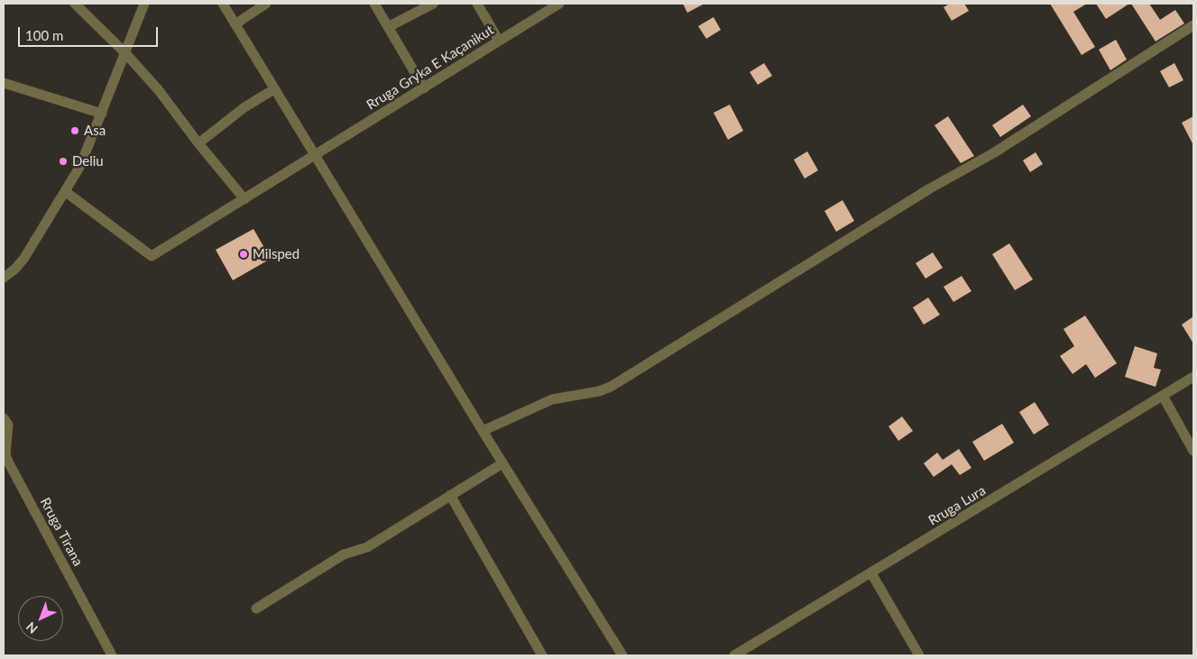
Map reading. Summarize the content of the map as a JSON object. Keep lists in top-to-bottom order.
{
  "streets": {
    "street": ["Rruga Gryka E Kaçanikut", "Rruga Lura", "Rruga Tirana"]
  },
  "places": ["Asa", "Deliu", "Milsped"],
  "scale_bar": "100 m",
  "north": "bottom left"
}
